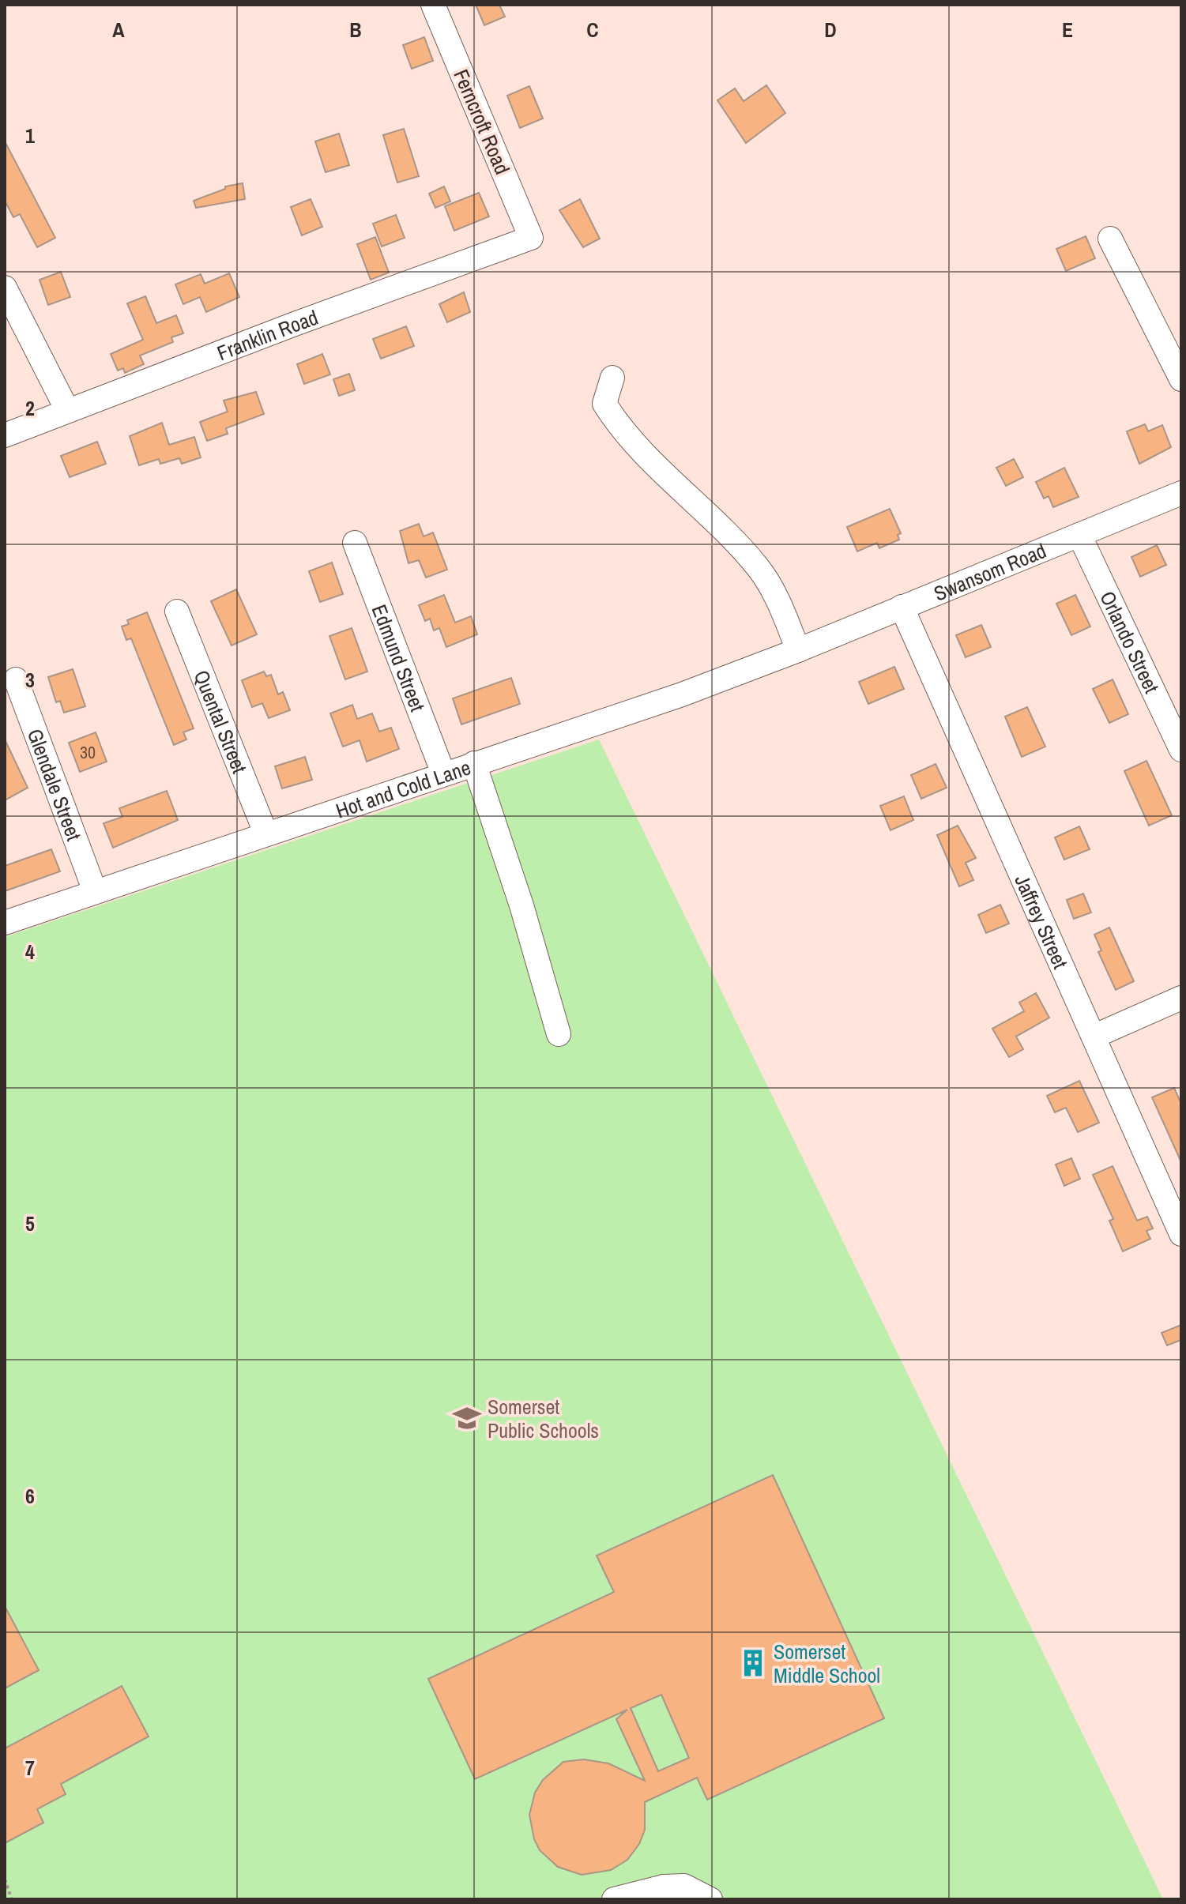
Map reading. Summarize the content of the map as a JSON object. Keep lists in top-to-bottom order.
{
  "streets": {
    "street": [
      "Ferncroft Road",
      "Franklin Road",
      "Swansom Road",
      "Orlando Street",
      "Edmund Street",
      "Quental Street",
      "Glendale Street",
      "Hot and Cold Lane",
      "Jaffrey Street"
    ]
  },
  "crossings": [
    ["Ferncroft Road", "Franklin Road"],
    ["Swansom Road", "Orlando Street"],
    ["Swansom Road", "Hot and Cold Lane"],
    ["Swansom Road", "Jaffrey Street"],
    ["Edmund Street", "Hot and Cold Lane"],
    ["Quental Street", "Hot and Cold Lane"],
    ["Glendale Street", "Hot and Cold Lane"]
  ],
  "places": {
    "school or university": ["Somerset Public Schools"],
    "building": ["Somerset Middle School"]
  },
  "house_numbers": ["30"],
  "grid": {
    "columns": [
      "A",
      "B",
      "C",
      "D",
      "E"
    ],
    "rows": [
      "1",
      "2",
      "3",
      "4",
      "5",
      "6",
      "7"
    ]
  }
}
